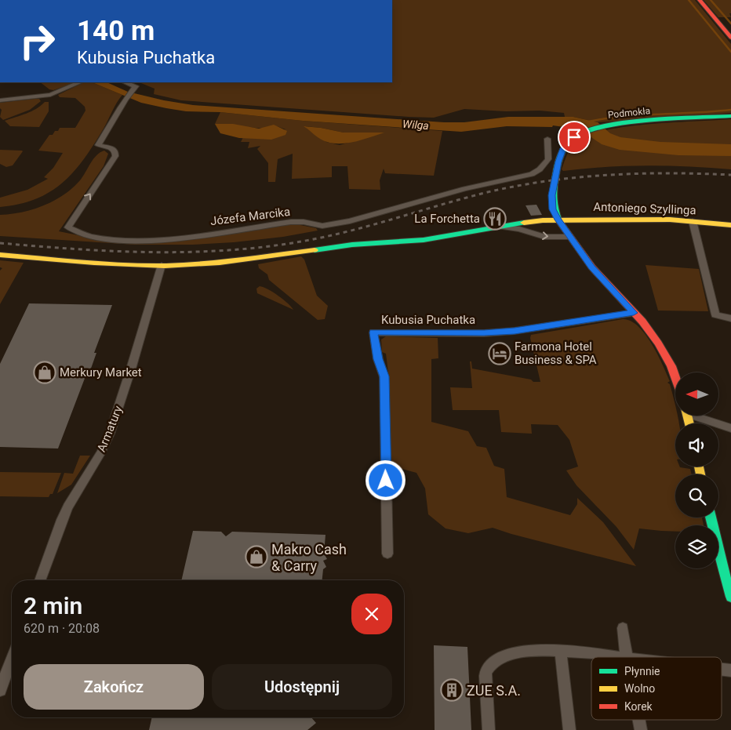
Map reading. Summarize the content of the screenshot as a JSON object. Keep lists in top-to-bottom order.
{
  "streets": {
    "street": [
      "Podmokła",
      "Antoniego Szyllinga",
      "Józefa Marcika",
      "Kubusia Puchatka",
      "Armatury"
    ]
  },
  "crossings": [
    ["Podmokła", "Antoniego Szyllinga"],
    ["Podmokła", "Kubusia Puchatka"]
  ],
  "water": ["Wilga"],
  "places": {
    "restaurant": ["La Forchetta"],
    "hotel": ["Farmona Hotel Business & SPA"],
    "shop": ["Merkury Market", "Makro Cash & Carry"],
    "building": ["ZUE S.A."]
  },
  "legend": ["Płynnie", "Wolno", "Korek"],
  "north": "left",
  "page": {
    "turn": ["140 m", "Kubusia Puchatka"],
    "heading": ["2 min", "620 m · 20:08"],
    "buttons": ["Zakończ", "Udostępnij"]
  }
}
